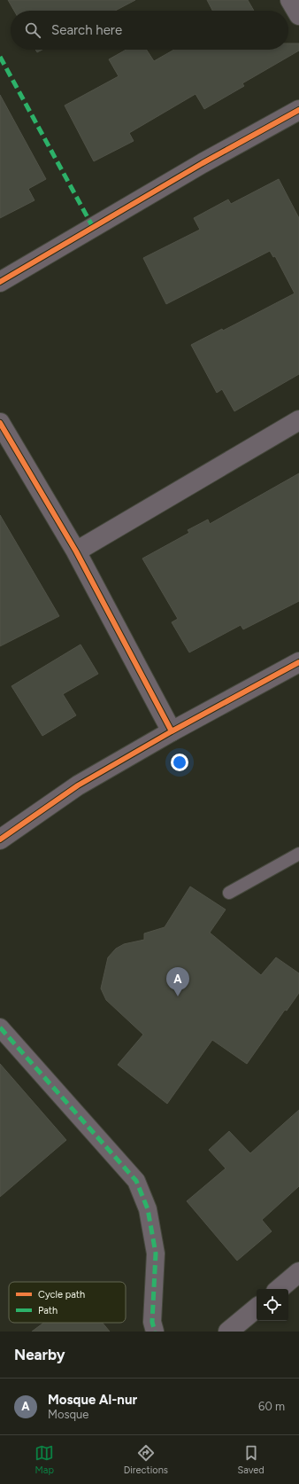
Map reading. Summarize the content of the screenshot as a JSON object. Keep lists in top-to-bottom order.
{
  "legend": ["Cycle path", "Path"],
  "page": {
    "search": "Search here",
    "pins": "A",
    "heading": "Nearby",
    "list": [
      {
        "mark": "A",
        "name": "Mosque Al-nur",
        "note": "Mosque",
        "value": "60 m"
      }
    ],
    "nav": ["Map", "Directions", "Saved"]
  }
}
